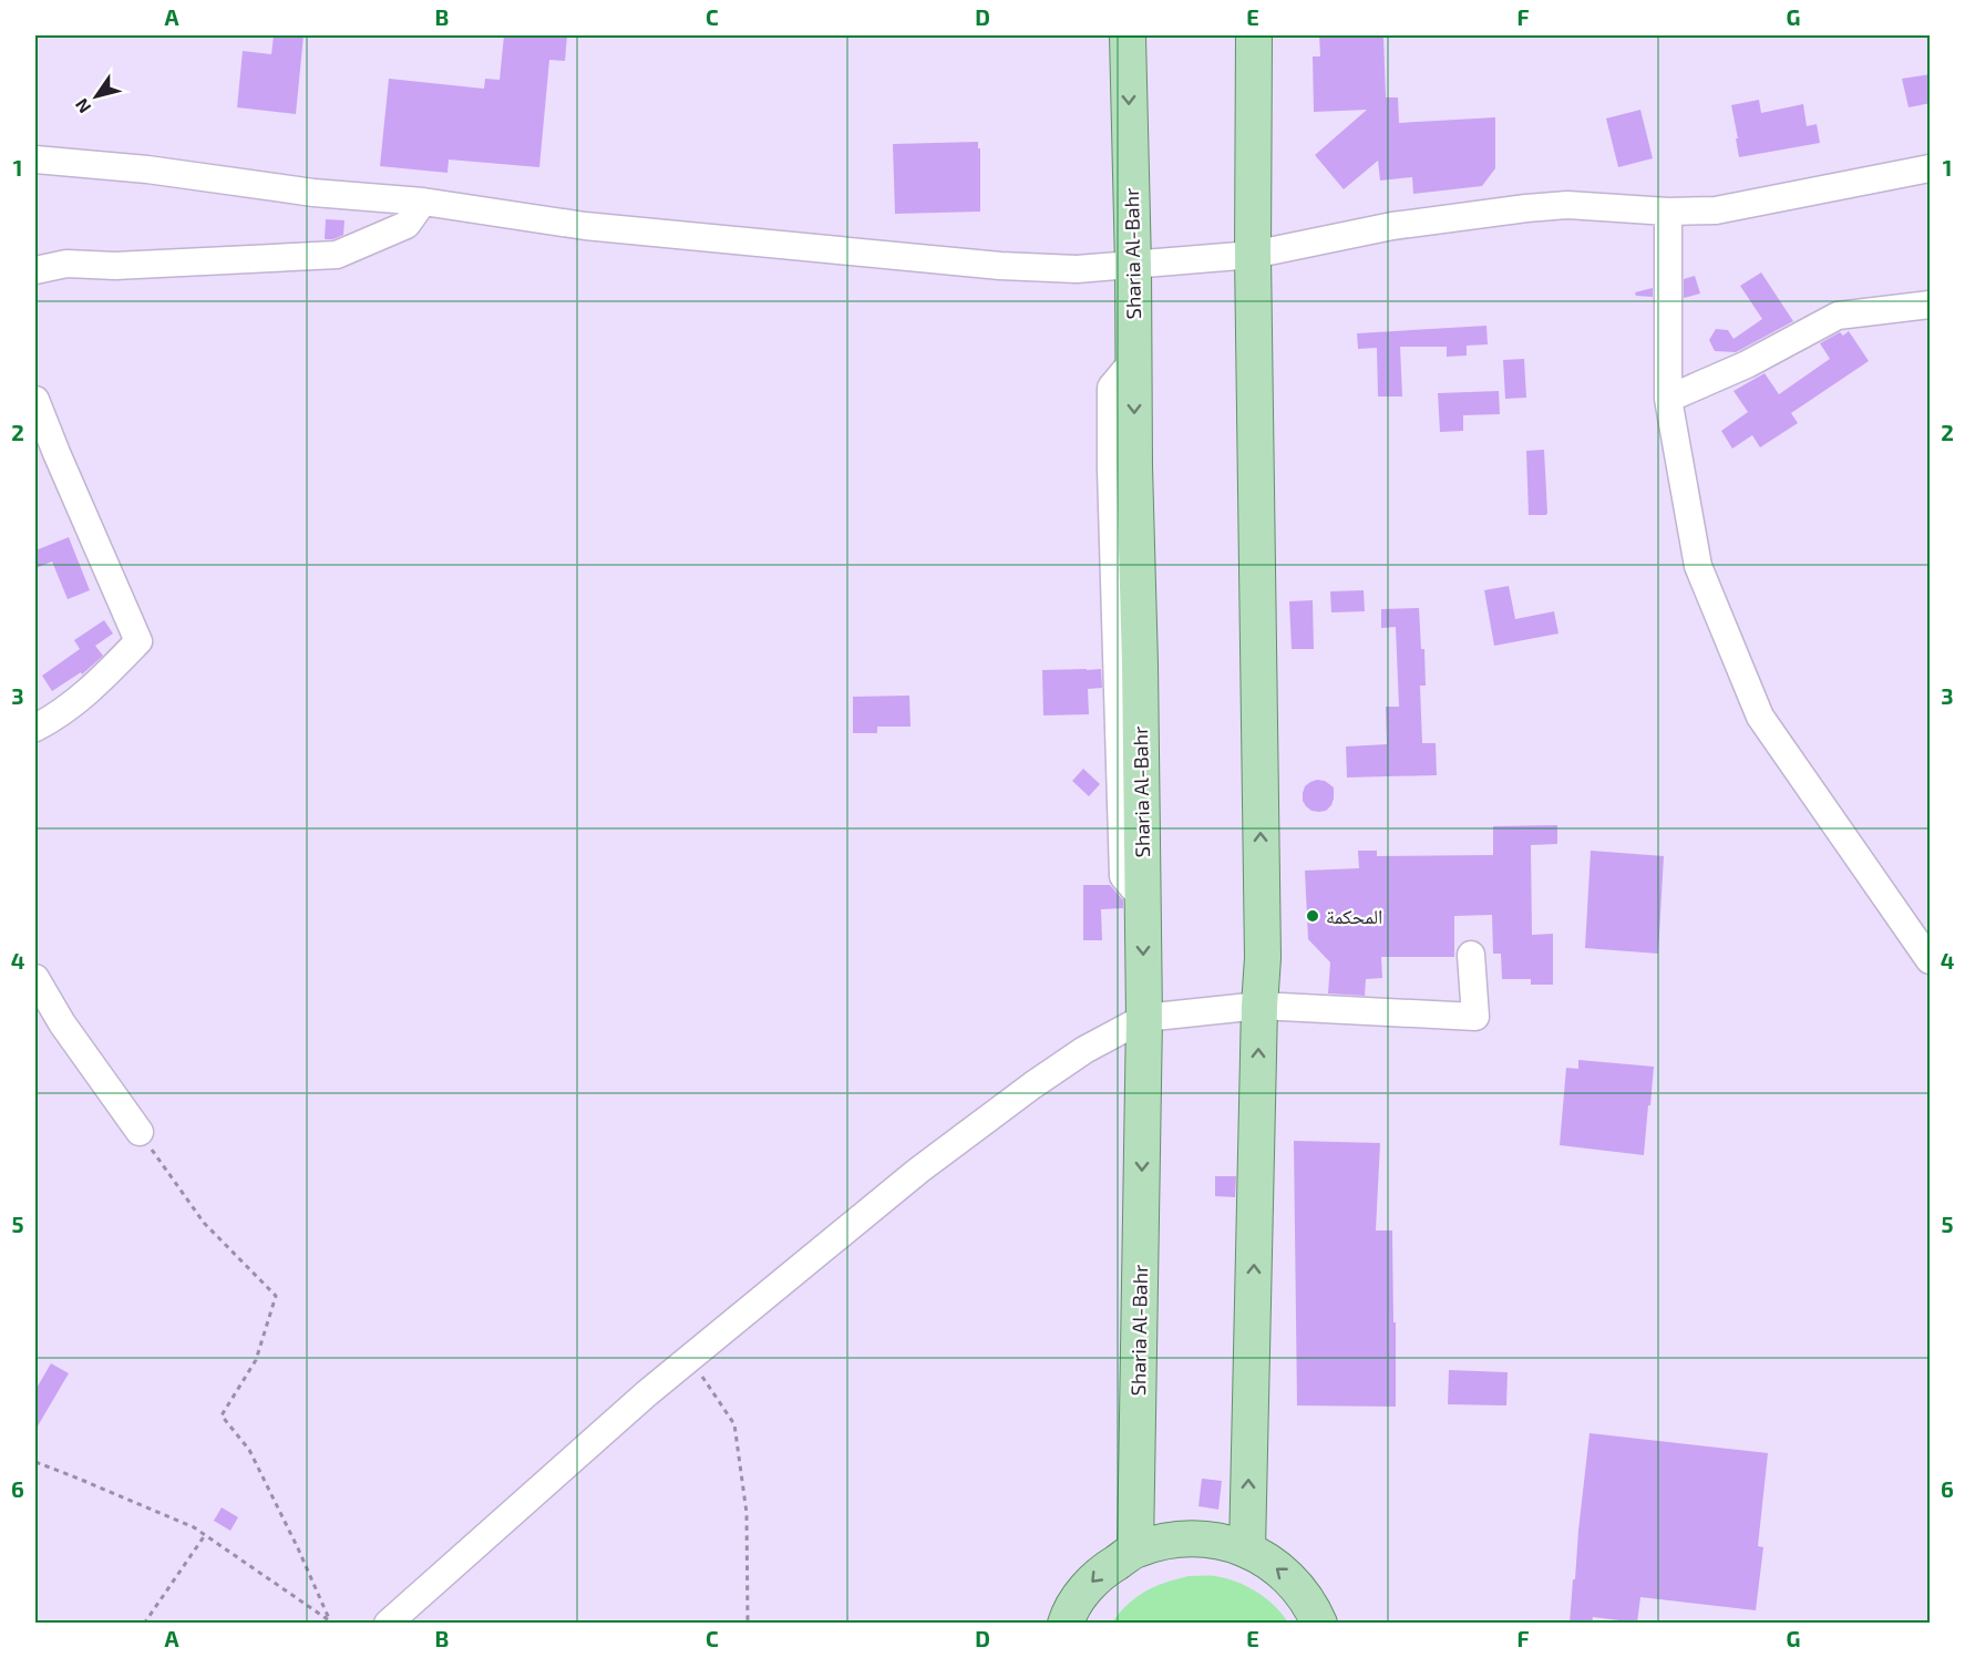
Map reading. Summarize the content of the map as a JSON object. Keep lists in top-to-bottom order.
{
  "streets": {
    "main road": ["Sharia Al-Bahr"]
  },
  "places": ["المحكمة"],
  "north": "bottom left",
  "grid": {
    "columns": [
      "A",
      "B",
      "C",
      "D",
      "E",
      "F",
      "G"
    ],
    "rows": [
      "1",
      "2",
      "3",
      "4",
      "5",
      "6"
    ]
  }
}
